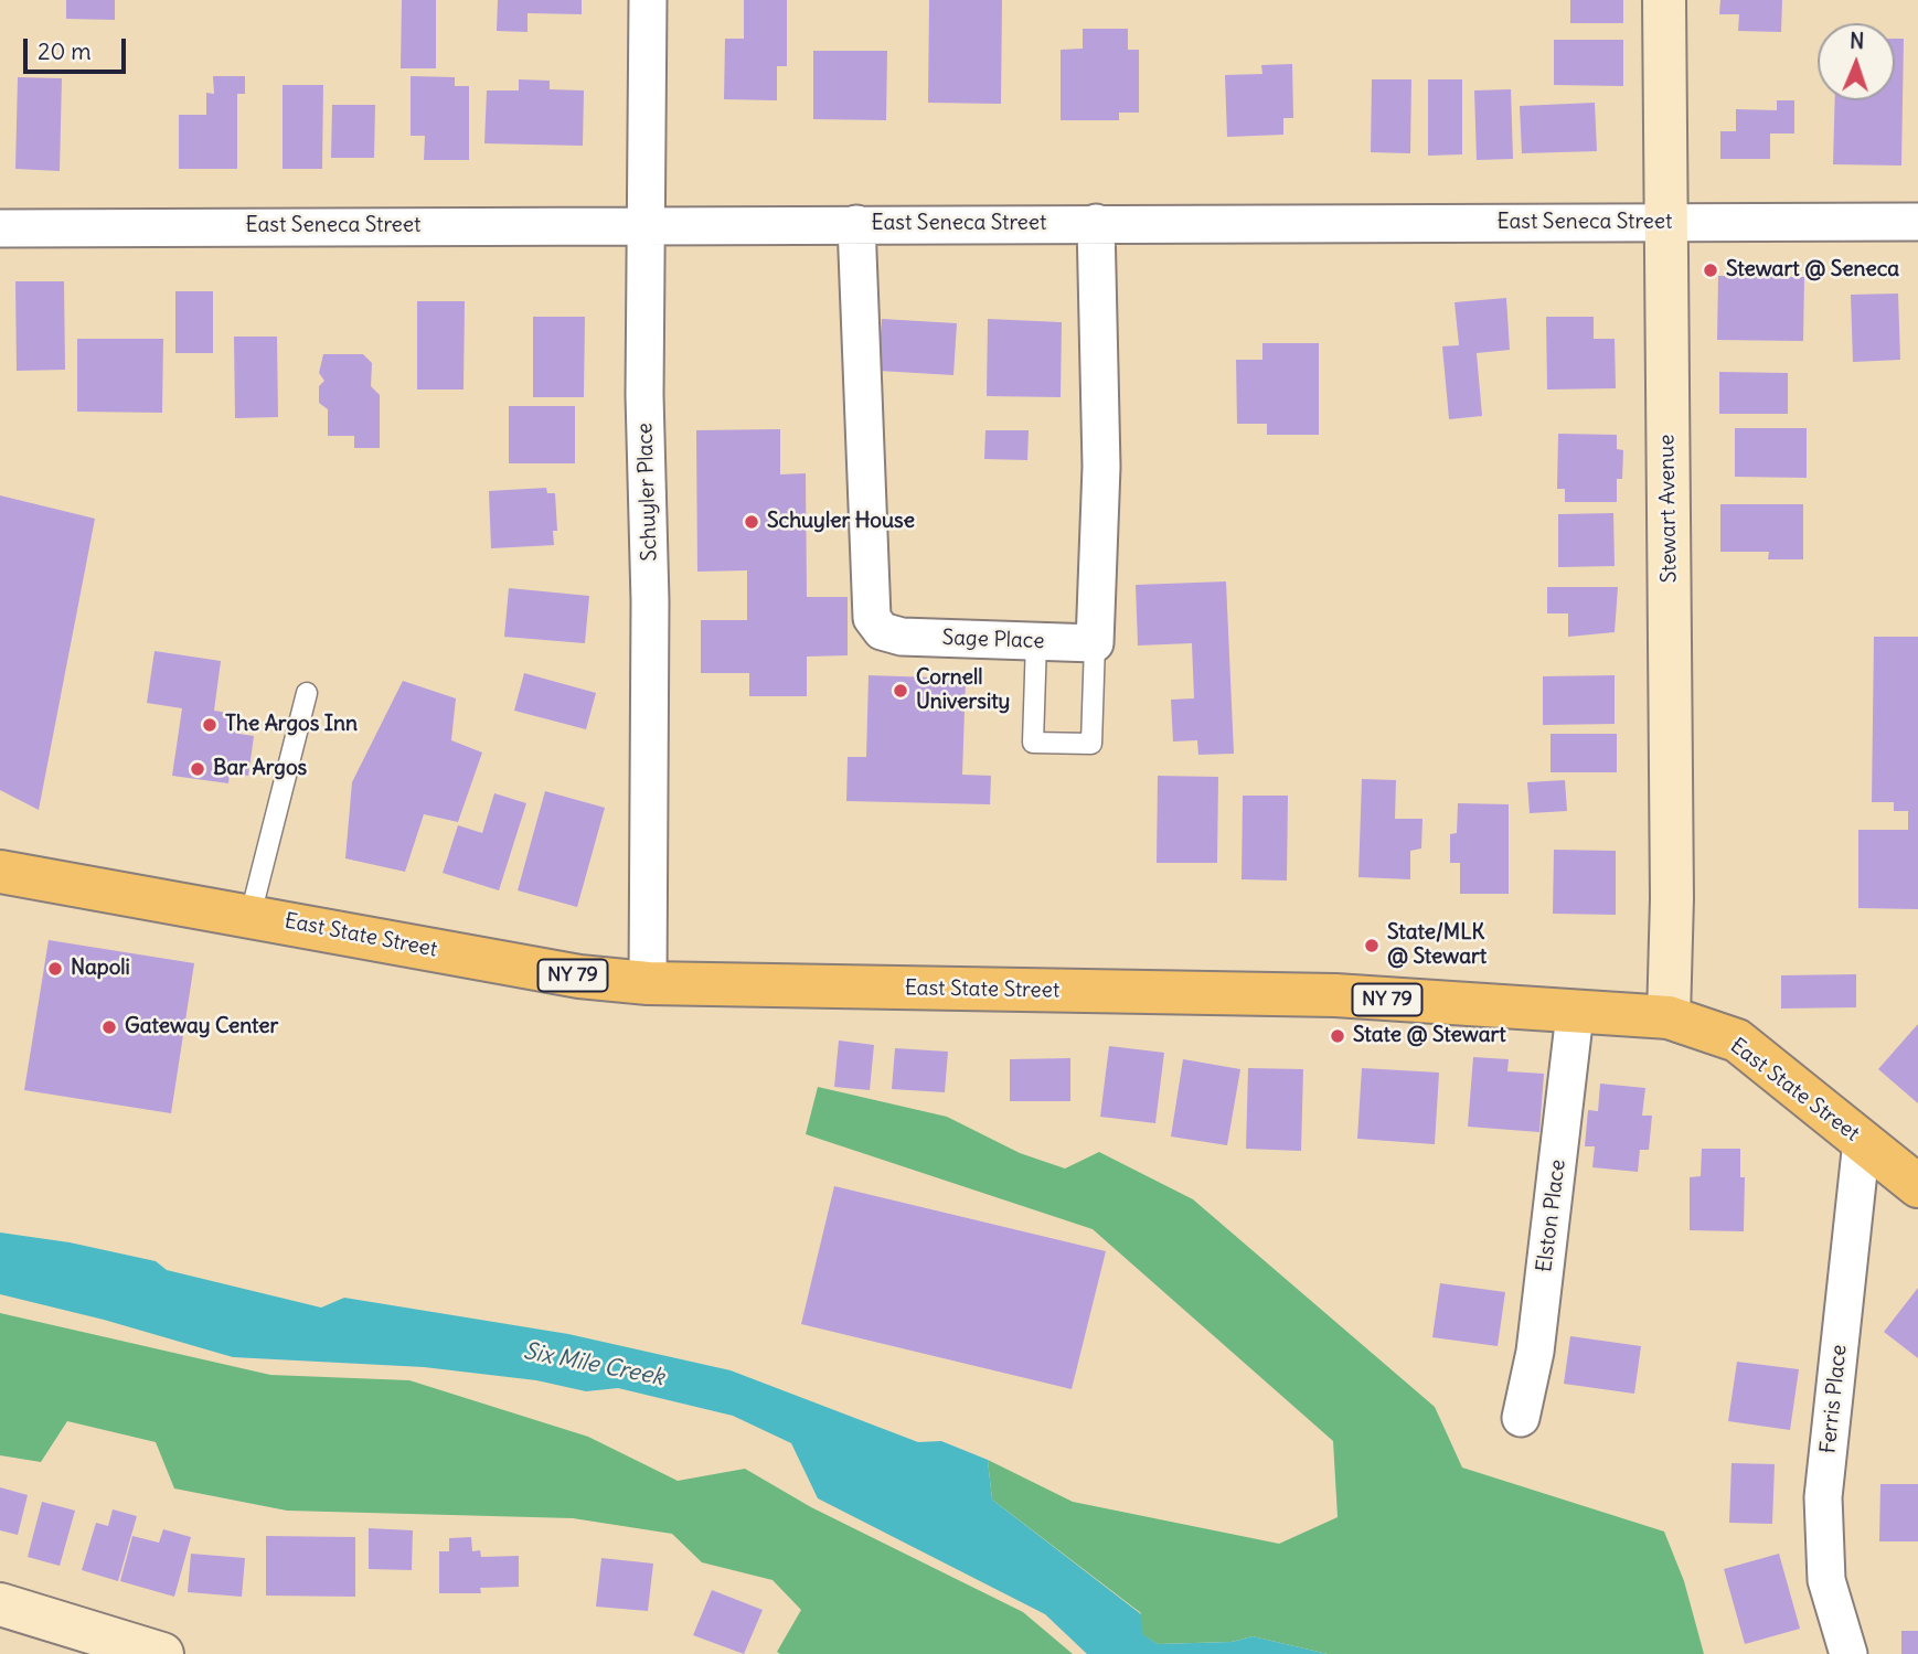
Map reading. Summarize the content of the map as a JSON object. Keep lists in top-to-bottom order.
{
  "streets": {
    "highway": ["East State Street", "NY 79"],
    "street": [
      "East Seneca Street",
      "Schuyler Place",
      "Stewart Avenue",
      "Sage Place",
      "Elston Place",
      "Ferris Place"
    ]
  },
  "crossings": [
    ["East Seneca Street", "Schuyler Place"],
    ["East Seneca Street", "Stewart Avenue"],
    ["East Seneca Street", "Sage Place"],
    ["Schuyler Place", "East State Street"],
    ["Stewart Avenue", "East State Street"],
    ["East State Street", "Elston Place"],
    ["East State Street", "Ferris Place"]
  ],
  "water": ["Six Mile Creek"],
  "places": [
    "Stewart @ Seneca",
    "Schuyler House",
    "Cornell University",
    "The Argos Inn",
    "Bar Argos",
    "State/MLK @ Stewart",
    "Napoli",
    "Gateway Center",
    "State @ Stewart"
  ],
  "scale_bar": "20 m",
  "north": "top"
}
